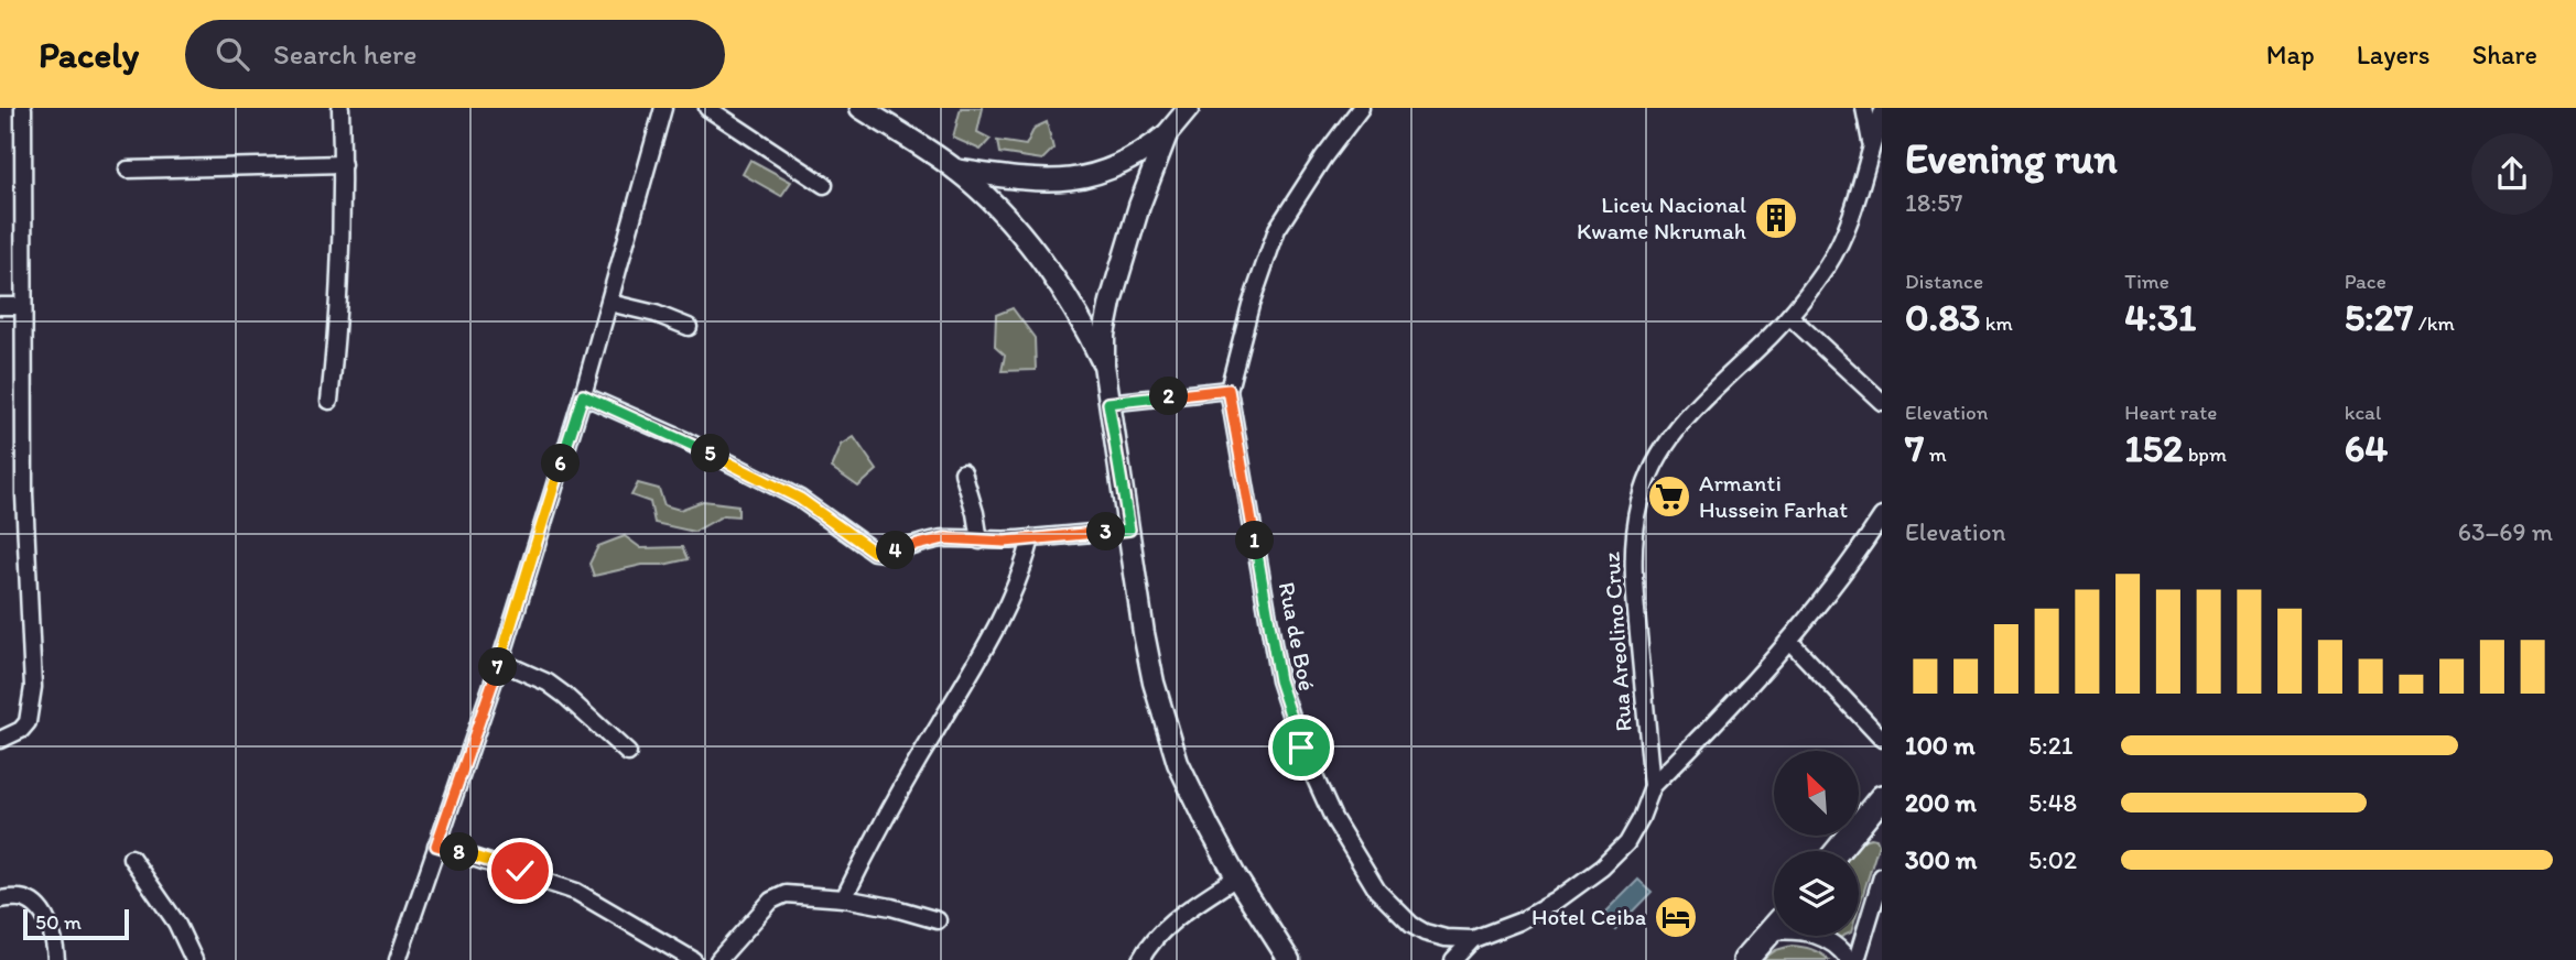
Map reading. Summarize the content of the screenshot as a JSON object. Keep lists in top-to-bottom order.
{
  "streets": {
    "street": ["Rua de Boé", "Rua Areolino Cruz"]
  },
  "crossings": [
    ["Rua de Boé", "Rua Areolino Cruz"]
  ],
  "places": {
    "building": ["Liceu Nacional Kwame Nkrumah"],
    "supermarket": ["Armanti Hussein Farhat"],
    "hotel": ["Hotel Ceiba"]
  },
  "scale_bar": "50 m",
  "north": "top left",
  "page": {
    "header": "Pacely",
    "search": "Search here",
    "nav": ["Map", "Layers", "Share"],
    "heading": ["Evening run", "18:57"],
    "stats": [
      ["Distance", "0.83 km"],
      ["Time", "4:31"],
      ["Pace", "5:27 /km"],
      ["Elevation", "7 m"],
      ["Heart rate", "152 bpm"],
      ["kcal", "64"]
    ],
    "pins": [
      "2",
      "5",
      "6",
      "3",
      "1",
      "4",
      "7",
      "8"
    ],
    "chart": ["Elevation", "63–69 m"],
    "list": [
      {
        "name": "100 m",
        "note": "5:21"
      },
      {
        "name": "200 m",
        "note": "5:48"
      },
      {
        "name": "300 m",
        "note": "5:02"
      }
    ],
    "scale": "50 m"
  }
}
